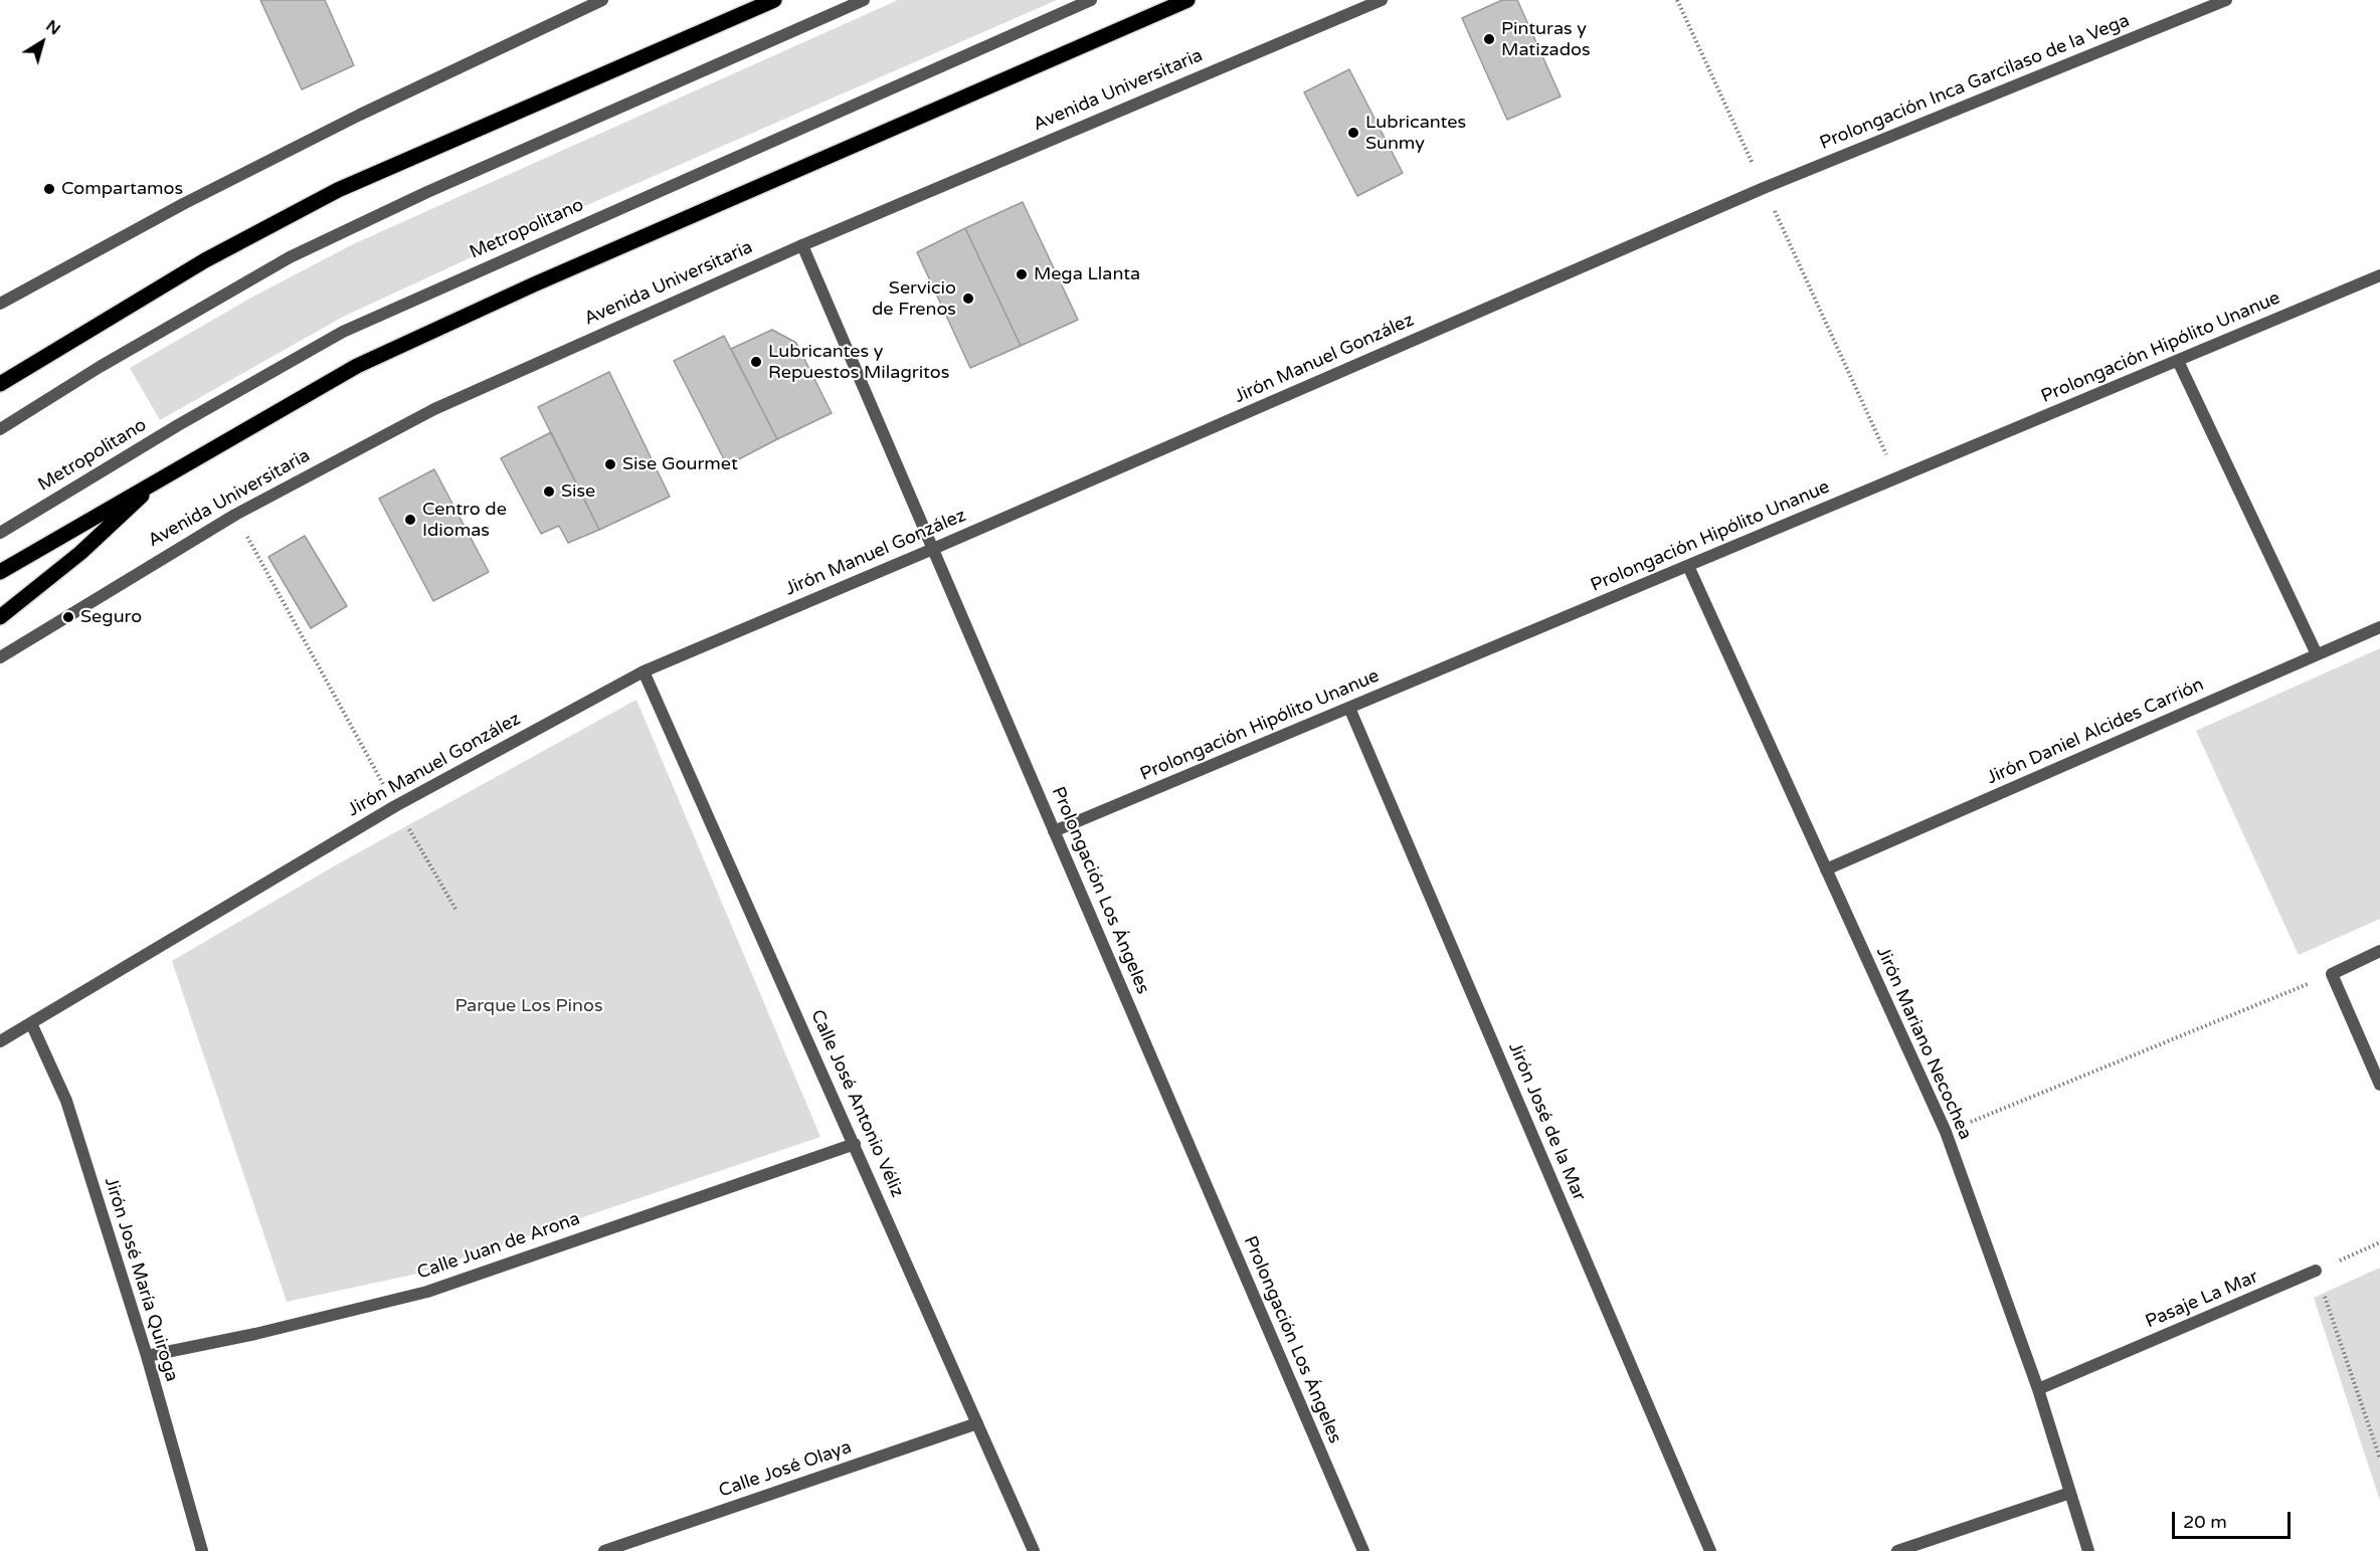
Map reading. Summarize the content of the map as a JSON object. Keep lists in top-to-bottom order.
{
  "streets": {
    "street": [
      "Prolongación Inca Garcilaso de la Vega",
      "Avenida Universitaria",
      "Metropolitano",
      "Prolongación Hipólito Unanue",
      "Jirón Manuel González",
      "Jirón Daniel Alcides Carrión",
      "Prolongación Los Ángeles",
      "Jirón Mariano Necochea",
      "Calle José Antonio Véliz",
      "Jirón José de la Mar",
      "Calle Juan de Arona",
      "Jirón José María Quiroga",
      "Pasaje La Mar",
      "Calle José Olaya"
    ]
  },
  "crossings": [
    ["Prolongación Inca Garcilaso de la Vega", "Jirón Manuel González"],
    ["Avenida Universitaria", "Prolongación Los Ángeles"],
    ["Prolongación Hipólito Unanue", "Prolongación Los Ángeles"],
    ["Prolongación Hipólito Unanue", "Jirón Mariano Necochea"],
    ["Prolongación Hipólito Unanue", "Jirón José de la Mar"],
    ["Jirón Manuel González", "Prolongación Los Ángeles"],
    ["Jirón Manuel González", "Calle José Antonio Véliz"],
    ["Jirón Manuel González", "Jirón José María Quiroga"],
    ["Jirón Daniel Alcides Carrión", "Jirón Mariano Necochea"],
    ["Jirón Mariano Necochea", "Pasaje La Mar"],
    ["Calle José Antonio Véliz", "Calle Juan de Arona"],
    ["Calle José Antonio Véliz", "Calle José Olaya"],
    ["Calle Juan de Arona", "Jirón José María Quiroga"]
  ],
  "parks": ["Parque Los Pinos"],
  "places": [
    "Pinturas y Matizados",
    "Lubricantes Sunmy",
    "Compartamos",
    "Mega Llanta",
    "Servicio de Frenos",
    "Lubricantes y Repuestos Milagritos",
    "Sise Gourmet",
    "Sise",
    "Centro de Idiomas",
    "Seguro"
  ],
  "scale_bar": "20 m",
  "north": "top right"
}
